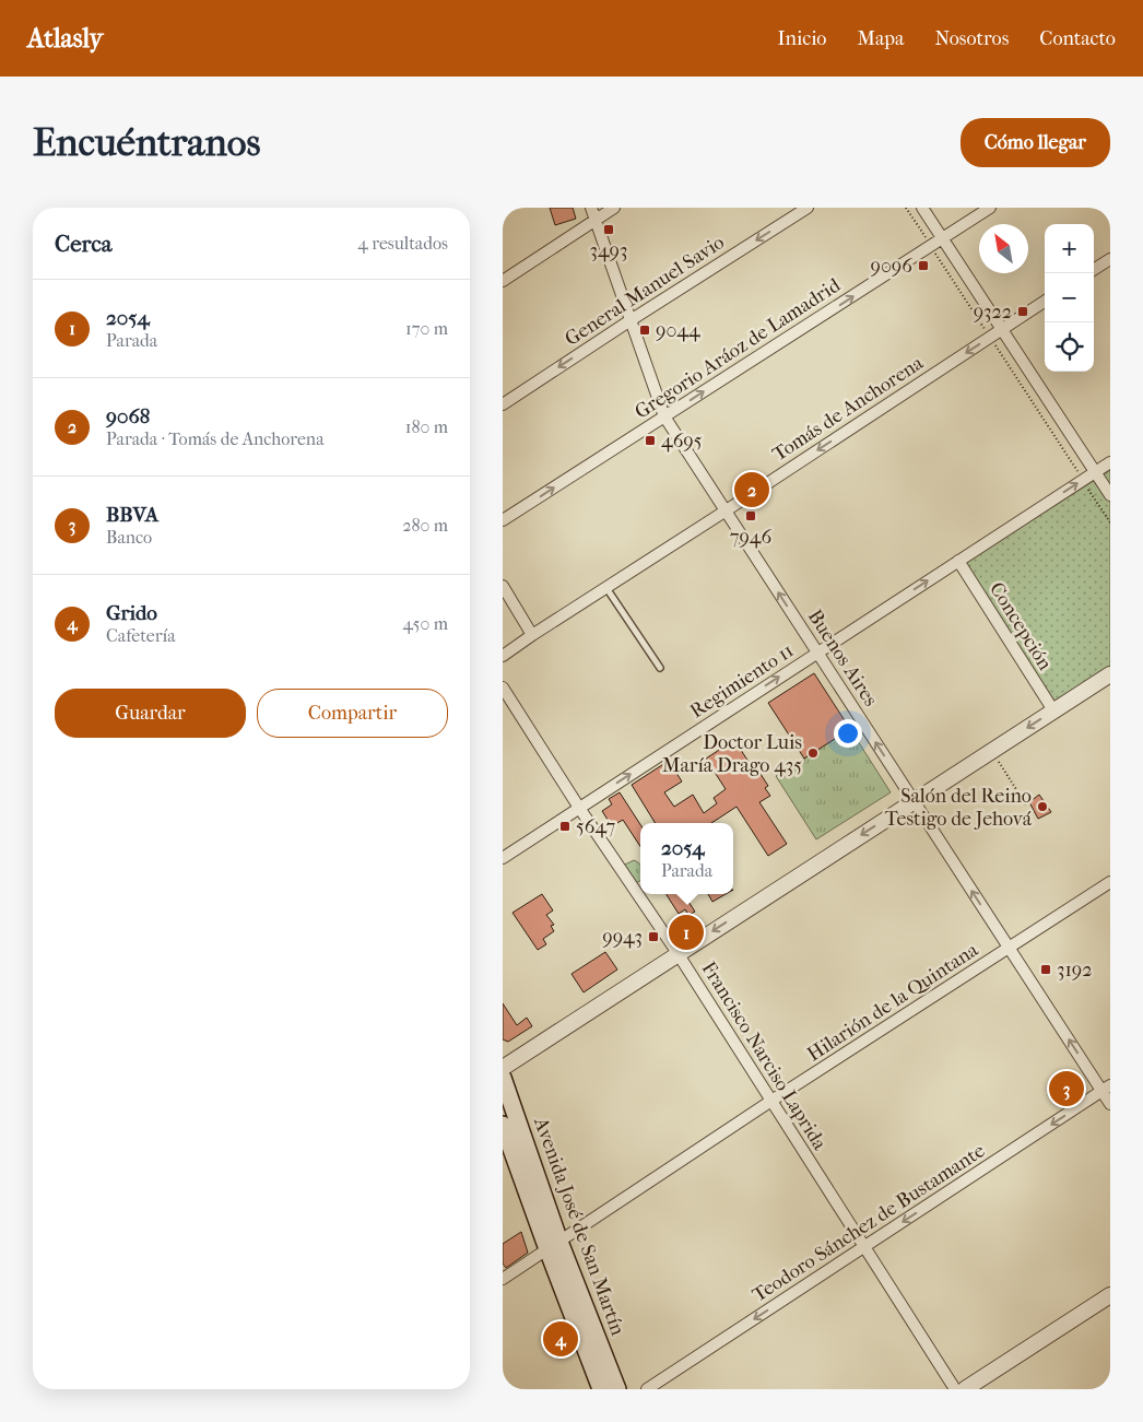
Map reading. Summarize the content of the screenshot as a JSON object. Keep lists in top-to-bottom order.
{
  "streets": {
    "main road": ["Avenida José de San Martín"],
    "street": [
      "General Manuel Savio",
      "Gregorio Aráoz de Lamadrid",
      "Tomás de Anchorena",
      "Concepción",
      "Buenos Aires",
      "Regimiento 11",
      "Hilarión de la Quintana",
      "Francisco Narciso Laprida",
      "Teodoro Sánchez de Bustamante"
    ]
  },
  "crossings": [
    ["General Manuel Savio", "Buenos Aires"],
    ["Gregorio Aráoz de Lamadrid", "Buenos Aires"],
    ["Tomás de Anchorena", "Buenos Aires"],
    ["Concepción", "Regimiento 11"],
    ["Buenos Aires", "Regimiento 11"],
    ["Buenos Aires", "Hilarión de la Quintana"],
    ["Buenos Aires", "Teodoro Sánchez de Bustamante"],
    ["Regimiento 11", "Francisco Narciso Laprida"],
    ["Hilarión de la Quintana", "Francisco Narciso Laprida"],
    ["Hilarión de la Quintana", "Avenida José de San Martín"],
    ["Francisco Narciso Laprida", "Teodoro Sánchez de Bustamante"]
  ],
  "one_way": [
    "General Manuel Savio",
    "Gregorio Aráoz de Lamadrid",
    "Tomás de Anchorena",
    "Buenos Aires",
    "Regimiento 11",
    "Teodoro Sánchez de Bustamante"
  ],
  "places": {
    "transit": [
      "3493",
      "9096",
      "9322",
      "9044",
      "4695",
      "7946",
      "5647",
      "9943",
      "3192"
    ],
    "other": ["Doctor Luis María Drago 435", "Salón del Reino Testigo de Jehová"]
  },
  "north": "top left",
  "page": {
    "header": "Atlasly",
    "nav": [
      "Inicio",
      "Mapa",
      "Nosotros",
      "Contacto"
    ],
    "buttons": [
      "Cómo llegar",
      ["Guardar", "Compartir"]
    ],
    "title": "Encuéntranos",
    "heading": ["Cerca", "4 resultados"],
    "map_buttons": ["+", "−"],
    "list": [
      {
        "mark": "1",
        "name": "2054",
        "note": "Parada",
        "value": "170 m"
      },
      {
        "mark": "2",
        "name": "9068",
        "note": "Parada · Tomás de Anchorena",
        "value": "180 m"
      },
      {
        "mark": "3",
        "name": "BBVA",
        "note": "Banco",
        "value": "280 m"
      },
      {
        "mark": "4",
        "name": "Grido",
        "note": "Cafetería",
        "value": "450 m"
      }
    ],
    "pins": [
      "2",
      "1",
      "3",
      "4"
    ],
    "popup": ["2054", "Parada"]
  }
}
